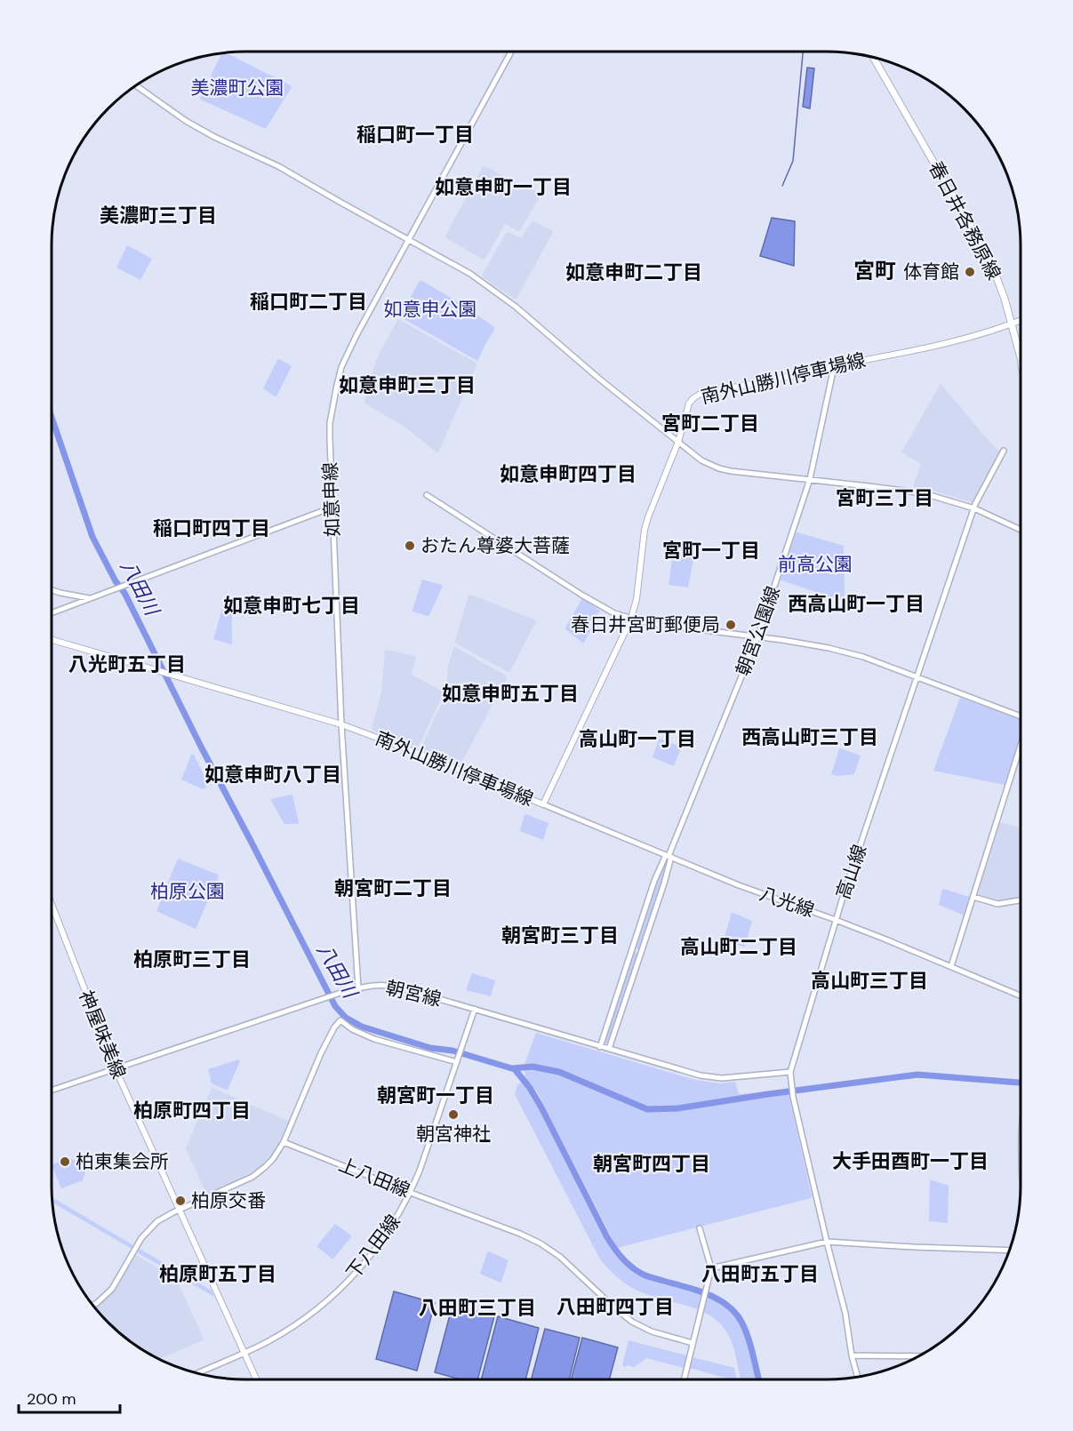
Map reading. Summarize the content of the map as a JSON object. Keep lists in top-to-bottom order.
{
  "streets": {
    "main road": ["春日井各務原線", "南外山勝川停車場線", "神屋味美線"],
    "street": [
      "如意申線",
      "朝宮公園線",
      "高山線",
      "八光線",
      "朝宮線",
      "上八田線",
      "下八田線"
    ]
  },
  "crossings": [
    ["春日井各務原線", "南外山勝川停車場線"],
    ["南外山勝川停車場線", "如意申線"],
    ["南外山勝川停車場線", "朝宮公園線"],
    ["南外山勝川停車場線", "八光線"],
    ["如意申線", "朝宮線"],
    ["朝宮公園線", "八光線"],
    ["朝宮公園線", "朝宮線"],
    ["高山線", "八光線"],
    ["高山線", "朝宮線"],
    ["朝宮線", "神屋味美線"],
    ["朝宮線", "下八田線"],
    ["神屋味美線", "下八田線"],
    ["上八田線", "下八田線"]
  ],
  "districts": [
    "稲口町一丁目",
    "如意申町一丁目",
    "美濃町三丁目",
    "宮町",
    "如意申町二丁目",
    "稲口町二丁目",
    "如意申町三丁目",
    "宮町二丁目",
    "如意申町四丁目",
    "宮町三丁目",
    "稲口町四丁目",
    "宮町一丁目",
    "西高山町一丁目",
    "如意申町七丁目",
    "八光町五丁目",
    "如意申町五丁目",
    "西高山町三丁目",
    "高山町一丁目",
    "如意申町八丁目",
    "朝宮町二丁目",
    "朝宮町三丁目",
    "高山町二丁目",
    "柏原町三丁目",
    "高山町三丁目",
    "朝宮町一丁目",
    "柏原町四丁目",
    "大手田酉町一丁目",
    "朝宮町四丁目",
    "柏原町五丁目",
    "八田町五丁目",
    "八田町四丁目",
    "八田町三丁目"
  ],
  "water": ["八田川"],
  "parks": [
    "美濃町公園",
    "如意申公園",
    "前高公園",
    "柏原公園"
  ],
  "places": [
    "体育館",
    "おたん尊婆大菩薩",
    "春日井宮町郵便局",
    "朝宮神社",
    "柏東集会所",
    "柏原交番"
  ],
  "scale_bar": "200 m"
}
